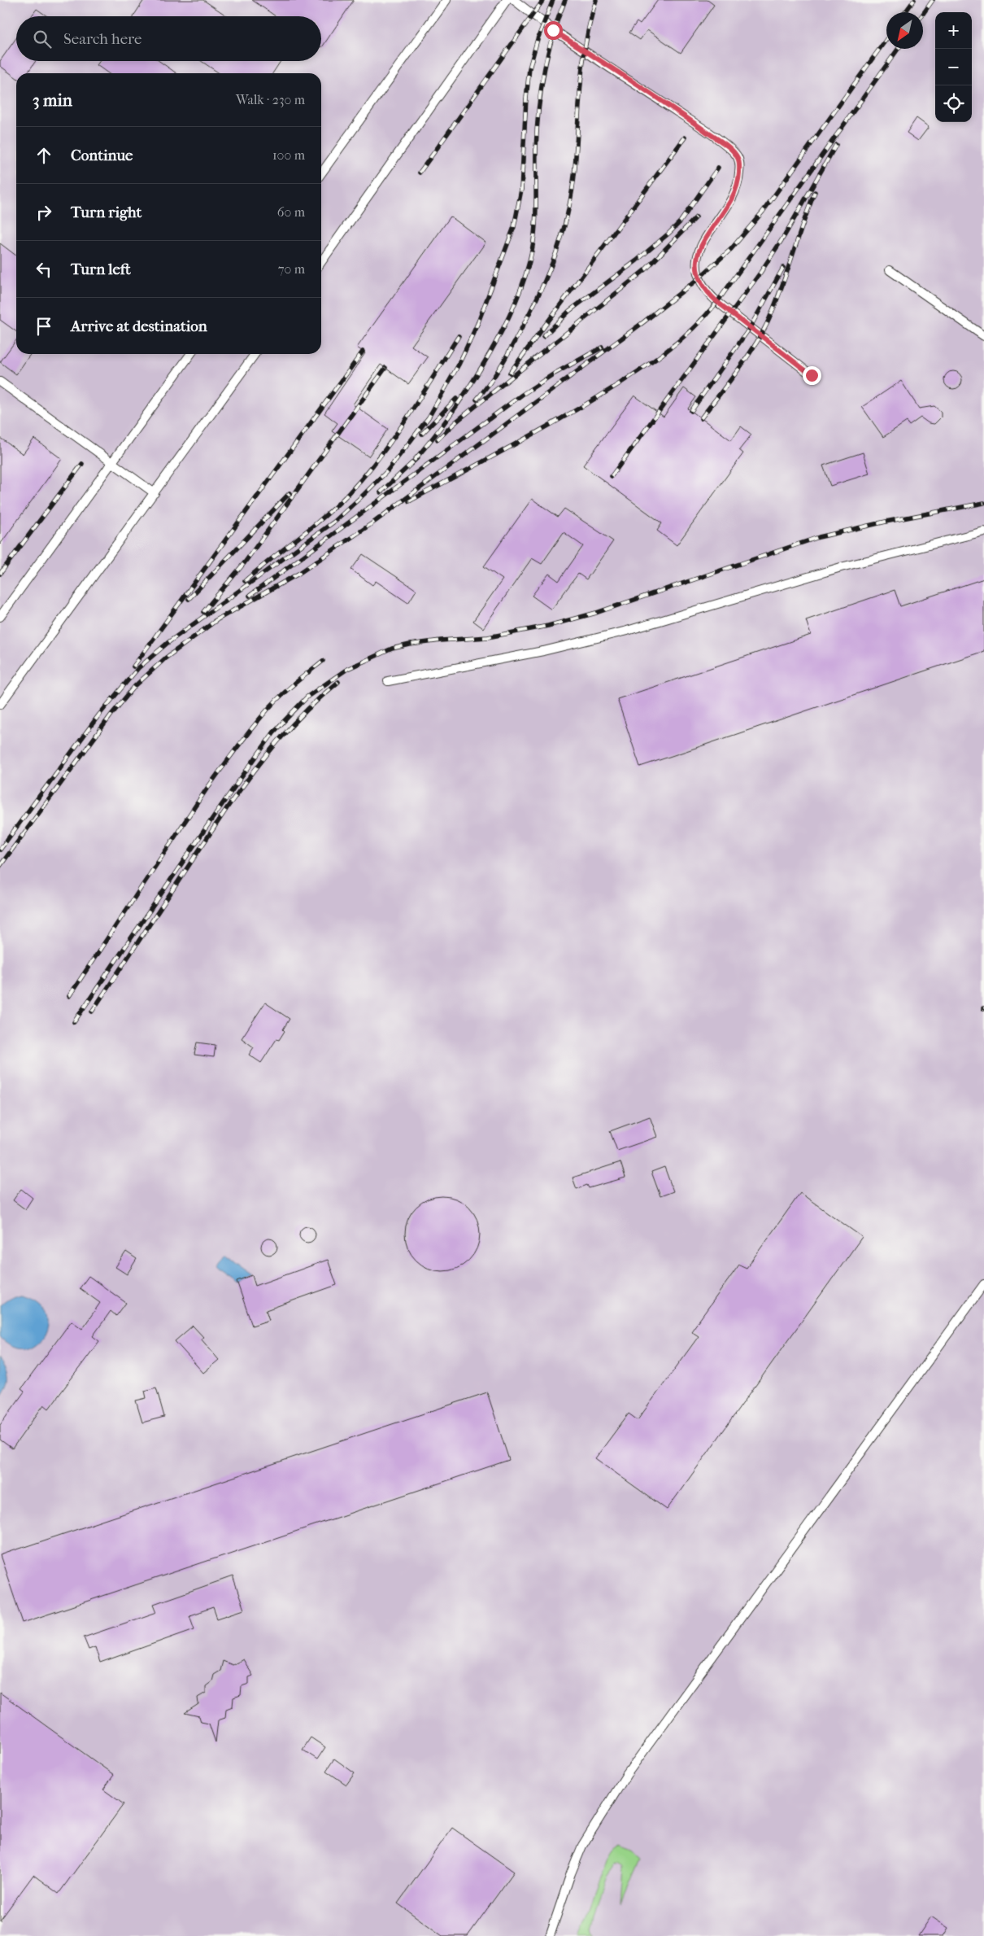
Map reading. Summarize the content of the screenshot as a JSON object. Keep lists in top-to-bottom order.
{
  "north": "bottom left",
  "page": {
    "map_buttons": ["+", "−"],
    "search": "Search here",
    "heading": ["3 min", "Walk · 230 m"],
    "list": [
      ["Continue", "100 m"],
      ["Turn right", "60 m"],
      ["Turn left", "70 m"],
      "Arrive at destination"
    ]
  }
}
